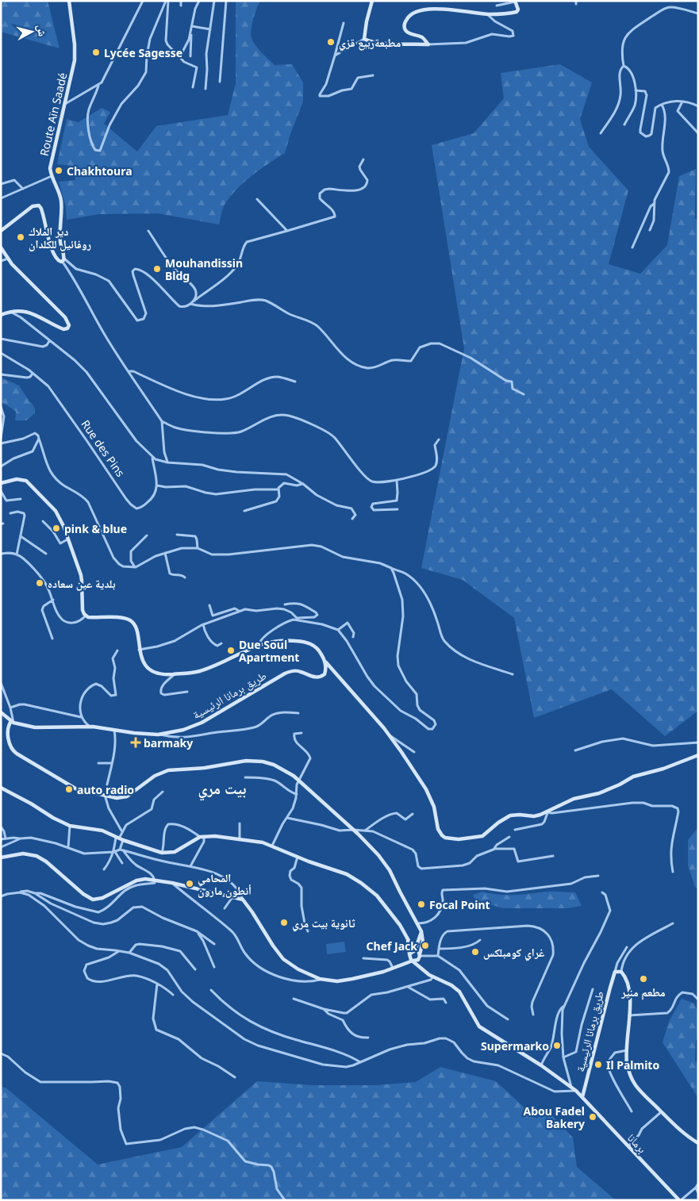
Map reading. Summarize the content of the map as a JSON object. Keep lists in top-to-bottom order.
{
  "streets": {
    "street": [
      "Route Aïn Saadé",
      "Rue des Pins",
      "طريق برمانا الرئيسية",
      "برمانا"
    ]
  },
  "crossings": [
    ["طريق برمانا الرئيسية", "برمانا"]
  ],
  "districts": ["بيت مري"],
  "places": {
    "other": [
      "مطبعةربيع قزي",
      "Lycée Sagesse",
      "Chakhtoura",
      "دير الملاك روفائيل للكلدان",
      "Mouhandissin Bldg",
      "pink & blue",
      "بلدية عين سعاده",
      "Due Soul Apartment",
      "auto radio",
      "المحامي أنطون مارون",
      "Focal Point",
      "ثانوية بيت مري",
      "Chef Jack",
      "غراي كومبلكس",
      "مطعم منير",
      "Supermarko",
      "Il Palmito",
      "Abou Fadel Bakery"
    ],
    "health": ["barmaky"]
  },
  "north": "right"
}
